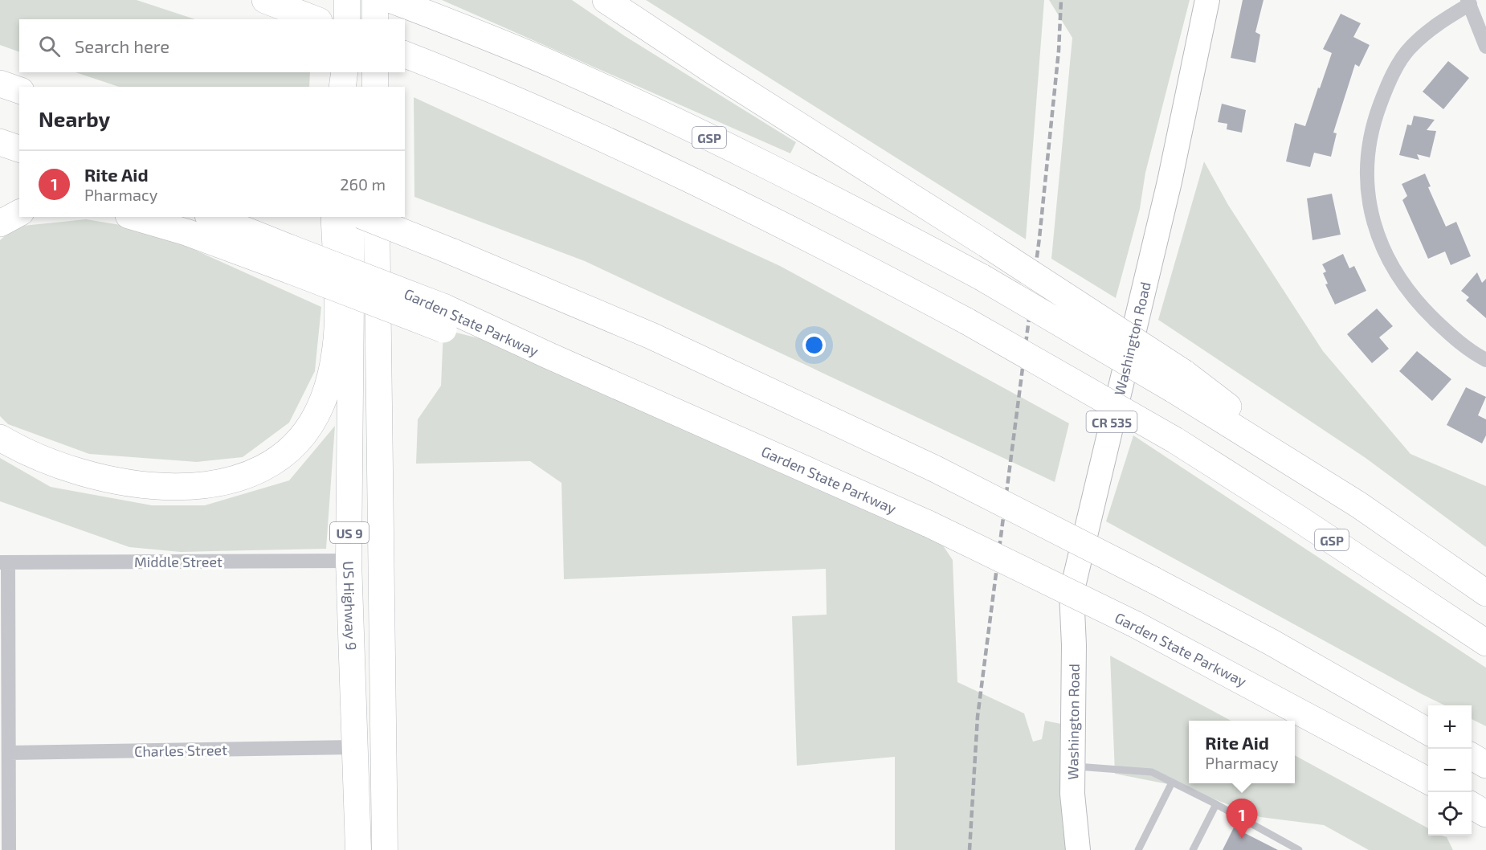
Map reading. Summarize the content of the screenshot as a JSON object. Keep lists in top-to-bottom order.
{
  "streets": {
    "highway": [
      "GSP",
      "Garden State Parkway",
      "US 9",
      "US Highway 9"
    ],
    "main road": ["Washington Road", "CR 535"],
    "street": ["Middle Street", "Charles Street"]
  },
  "crossings": [
    ["Middle Street", "US Highway 9"],
    ["US Highway 9", "Charles Street"]
  ],
  "page": {
    "search": "Search here",
    "heading": "Nearby",
    "list": [
      {
        "mark": "1",
        "name": "Rite Aid",
        "note": "Pharmacy",
        "value": "260 m"
      }
    ],
    "map_buttons": ["+", "−"],
    "popup": ["Rite Aid", "Pharmacy"],
    "pins": "1"
  }
}
